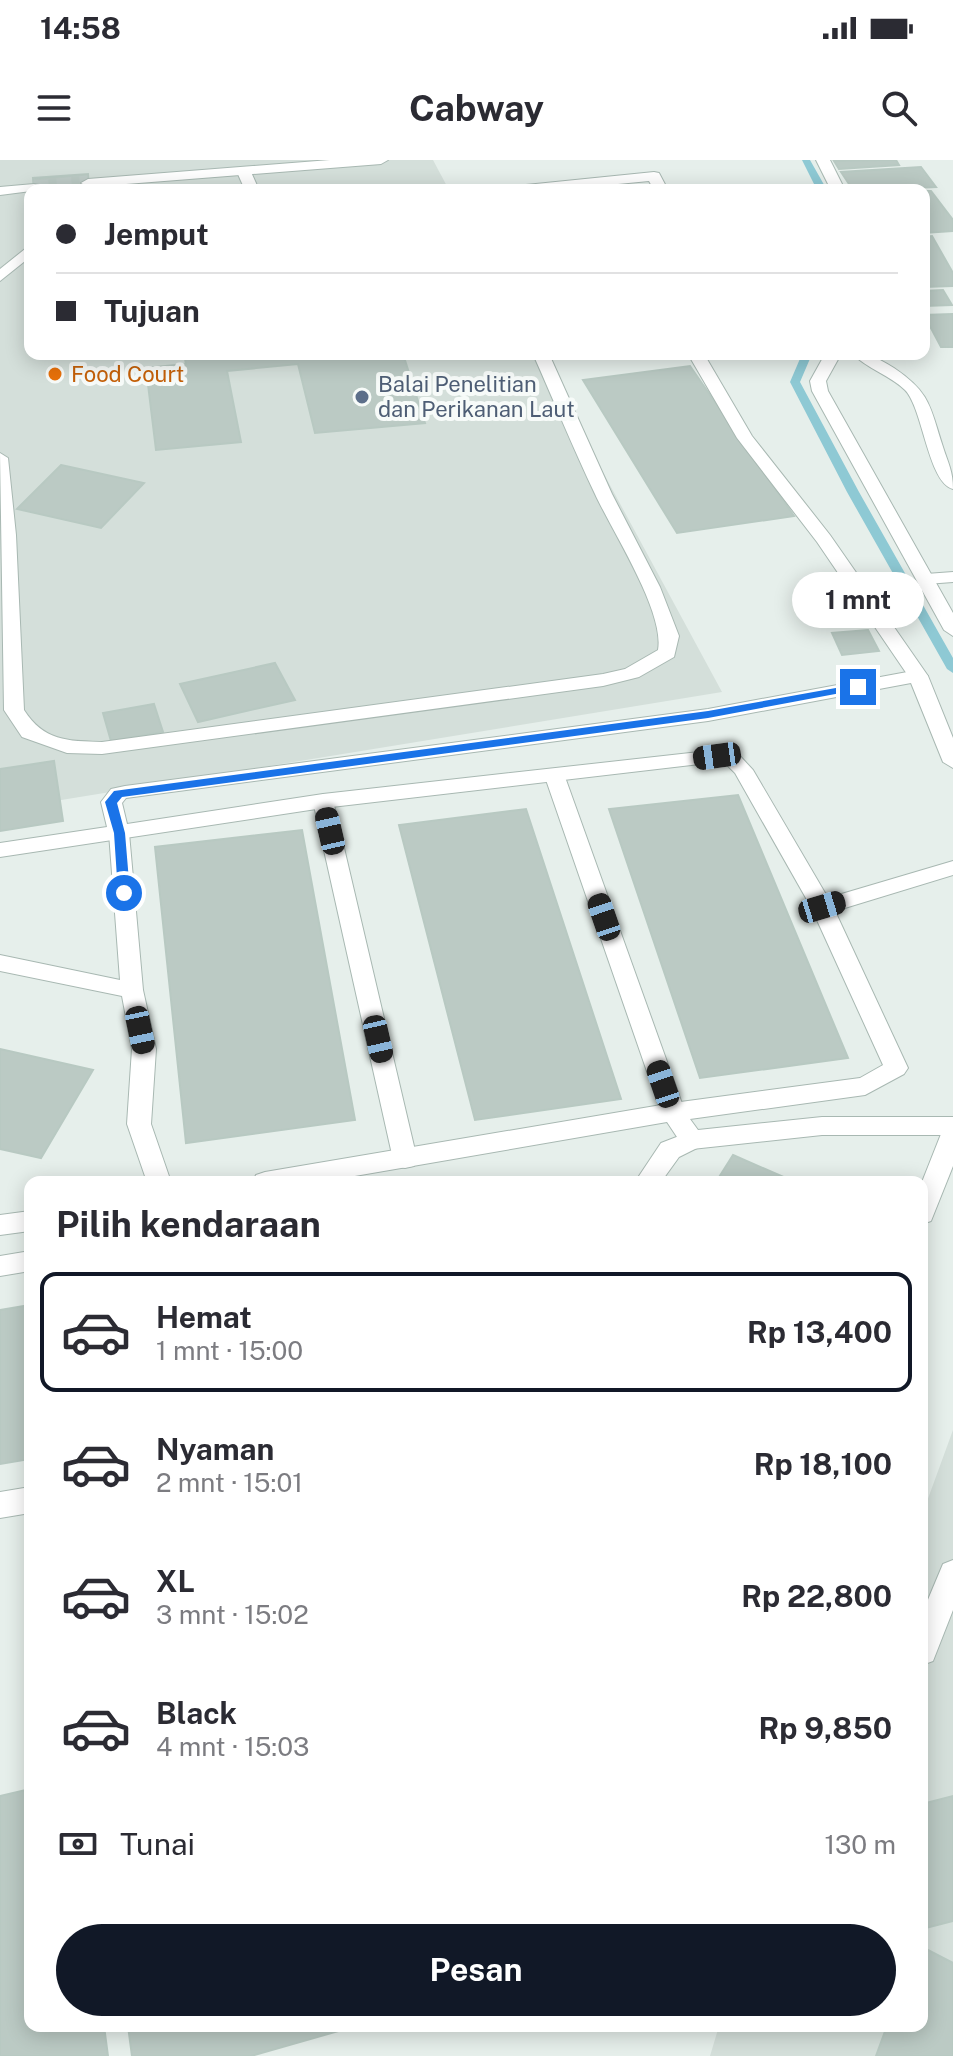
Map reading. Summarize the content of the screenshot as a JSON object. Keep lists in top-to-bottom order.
{
  "places": ["Food Court", "Balai Penelitian dan Perikanan Laut"],
  "page": {
    "status": "14:58",
    "header": "Cabway",
    "banner": ["Jemput", "Tujuan"],
    "bubble": "1 mnt",
    "heading": "Pilih kendaraan",
    "list": [
      {
        "name": "Hemat",
        "note": "1 mnt · 15:00",
        "value": "Rp 13,400"
      },
      {
        "name": "Nyaman",
        "note": "2 mnt · 15:01",
        "value": "Rp 18,100"
      },
      {
        "name": "XL",
        "note": "3 mnt · 15:02",
        "value": "Rp 22,800"
      },
      {
        "name": "Black",
        "note": "4 mnt · 15:03",
        "value": "Rp 9,850"
      }
    ],
    "pay": ["Tunai", "130 m"],
    "buttons": "Pesan"
  }
}
